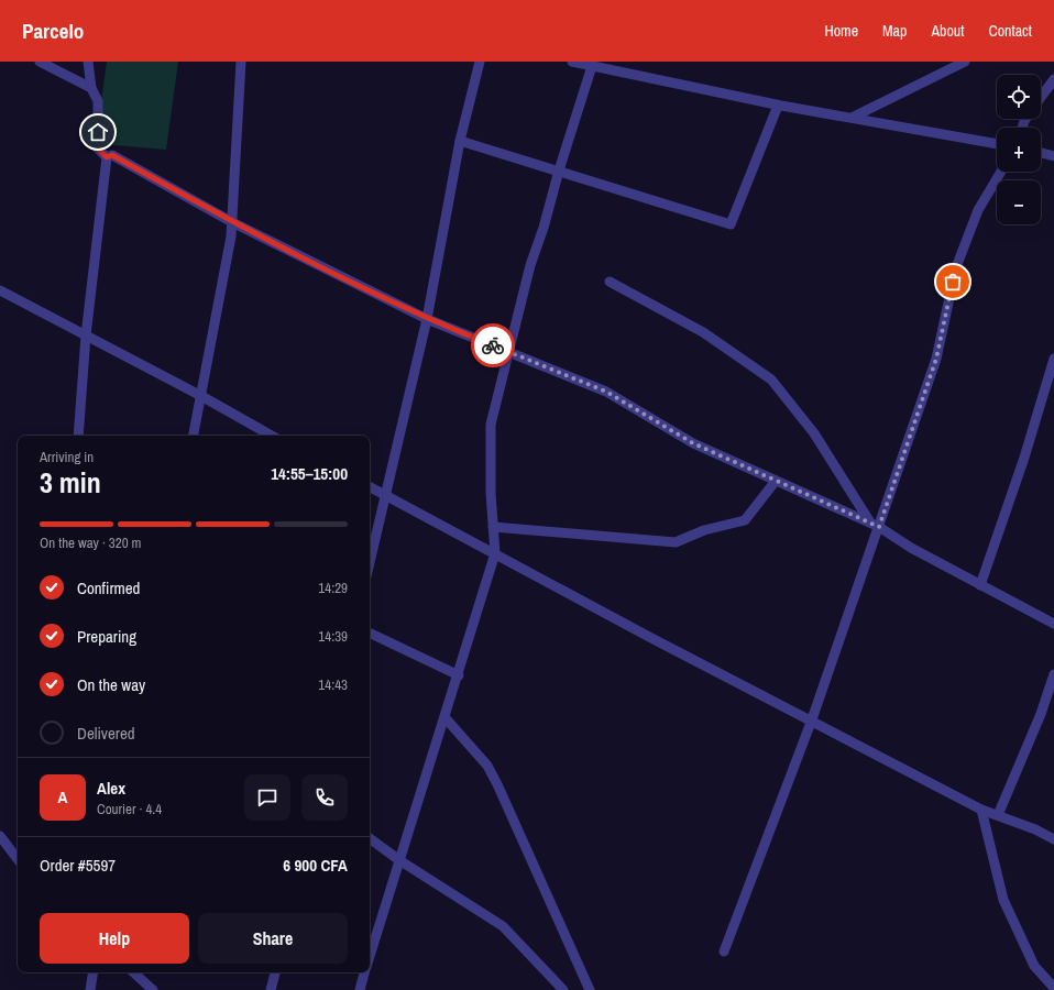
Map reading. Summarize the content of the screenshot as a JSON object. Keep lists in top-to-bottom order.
{
  "page": {
    "header": "Parcelo",
    "nav": [
      "Home",
      "Map",
      "About",
      "Contact"
    ],
    "map_buttons": ["+", "−"],
    "heading": ["3 min", "Arriving in", "14:55–15:00"],
    "panel": [
      "Alex",
      "Courier · 4.4",
      "Order #5597",
      "6 900 CFA"
    ],
    "bar": "On the way · 320 m",
    "list": [
      ["Confirmed", "14:29"],
      ["Preparing", "14:39"],
      ["On the way", "14:43"],
      "Delivered"
    ],
    "round": "A",
    "buttons": ["Help", "Share"]
  }
}
